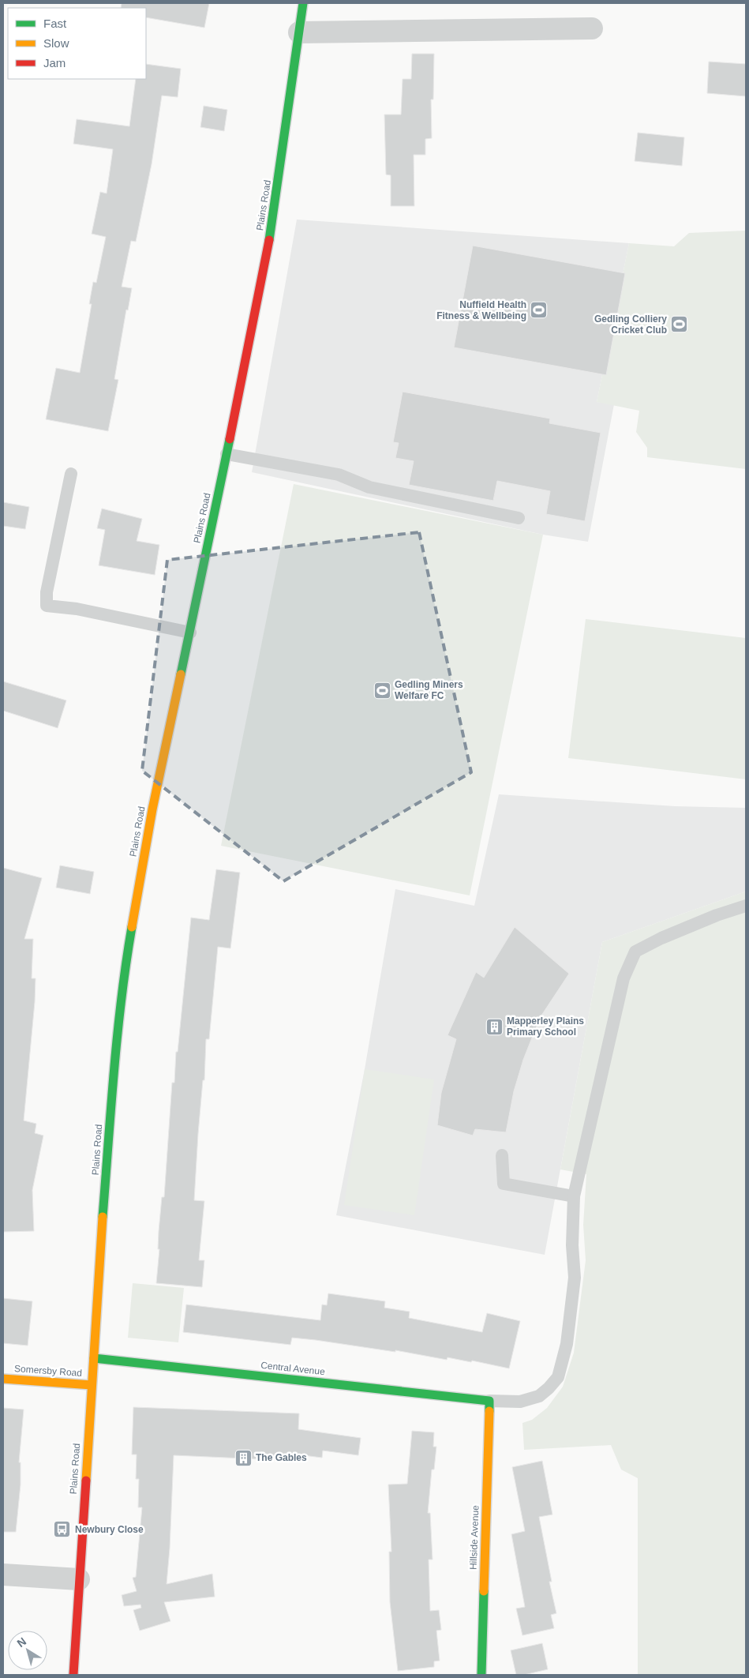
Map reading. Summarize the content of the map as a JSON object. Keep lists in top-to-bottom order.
{
  "streets": {
    "main road": [
      "Plains Road",
      "Central Avenue",
      "Somersby Road",
      "Hillside Avenue"
    ]
  },
  "crossings": [
    ["Plains Road", "Central Avenue"],
    ["Plains Road", "Somersby Road"],
    ["Central Avenue", "Hillside Avenue"]
  ],
  "places": {
    "sports": ["Nuffield Health Fitness & Wellbeing", "Gedling Colliery Cricket Club", "Gedling Miners Welfare FC"],
    "building": ["Mapperley Plains Primary School", "The Gables"],
    "bus stop": ["Newbury Close"]
  },
  "legend": ["Fast", "Slow", "Jam"],
  "north": "top left"
}
